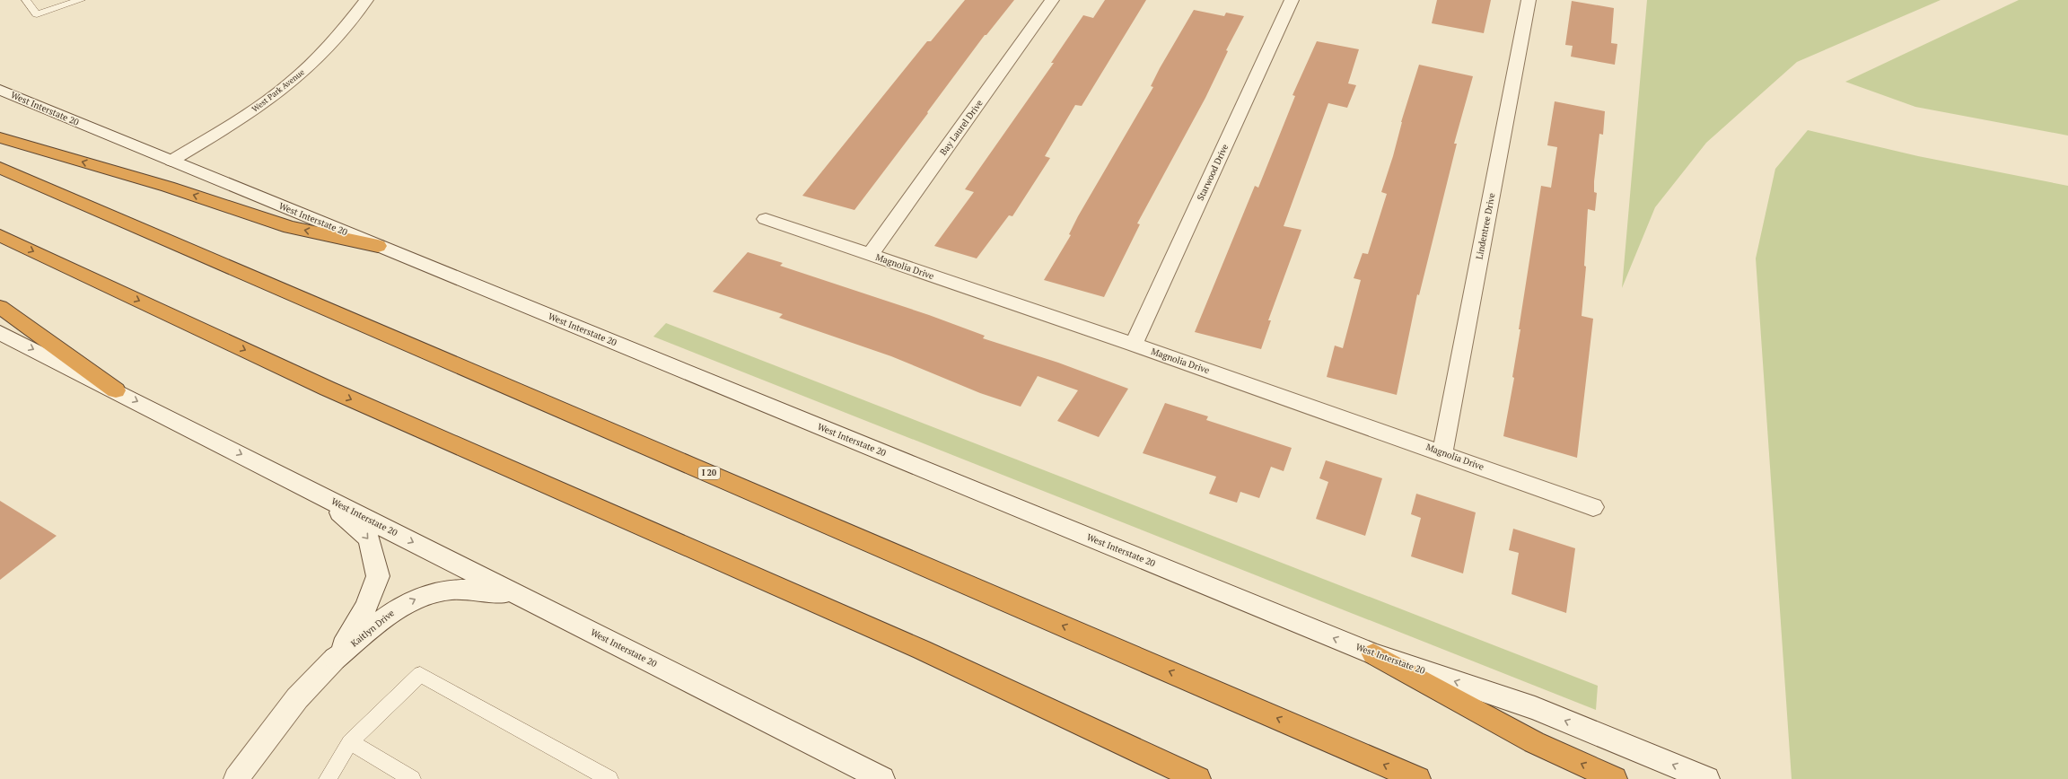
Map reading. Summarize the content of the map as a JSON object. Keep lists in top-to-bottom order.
{
  "streets": {
    "highway": ["I 20"],
    "street": [
      "West Park Avenue",
      "West Interstate 20",
      "Bay Laurel Drive",
      "Starwood Drive",
      "Lindentree Drive",
      "Magnolia Drive",
      "Kaitlyn Drive"
    ]
  },
  "crossings": [
    ["West Park Avenue", "West Interstate 20"],
    ["West Interstate 20", "Kaitlyn Drive"],
    ["Bay Laurel Drive", "Magnolia Drive"],
    ["Starwood Drive", "Magnolia Drive"],
    ["Lindentree Drive", "Magnolia Drive"]
  ]
}
